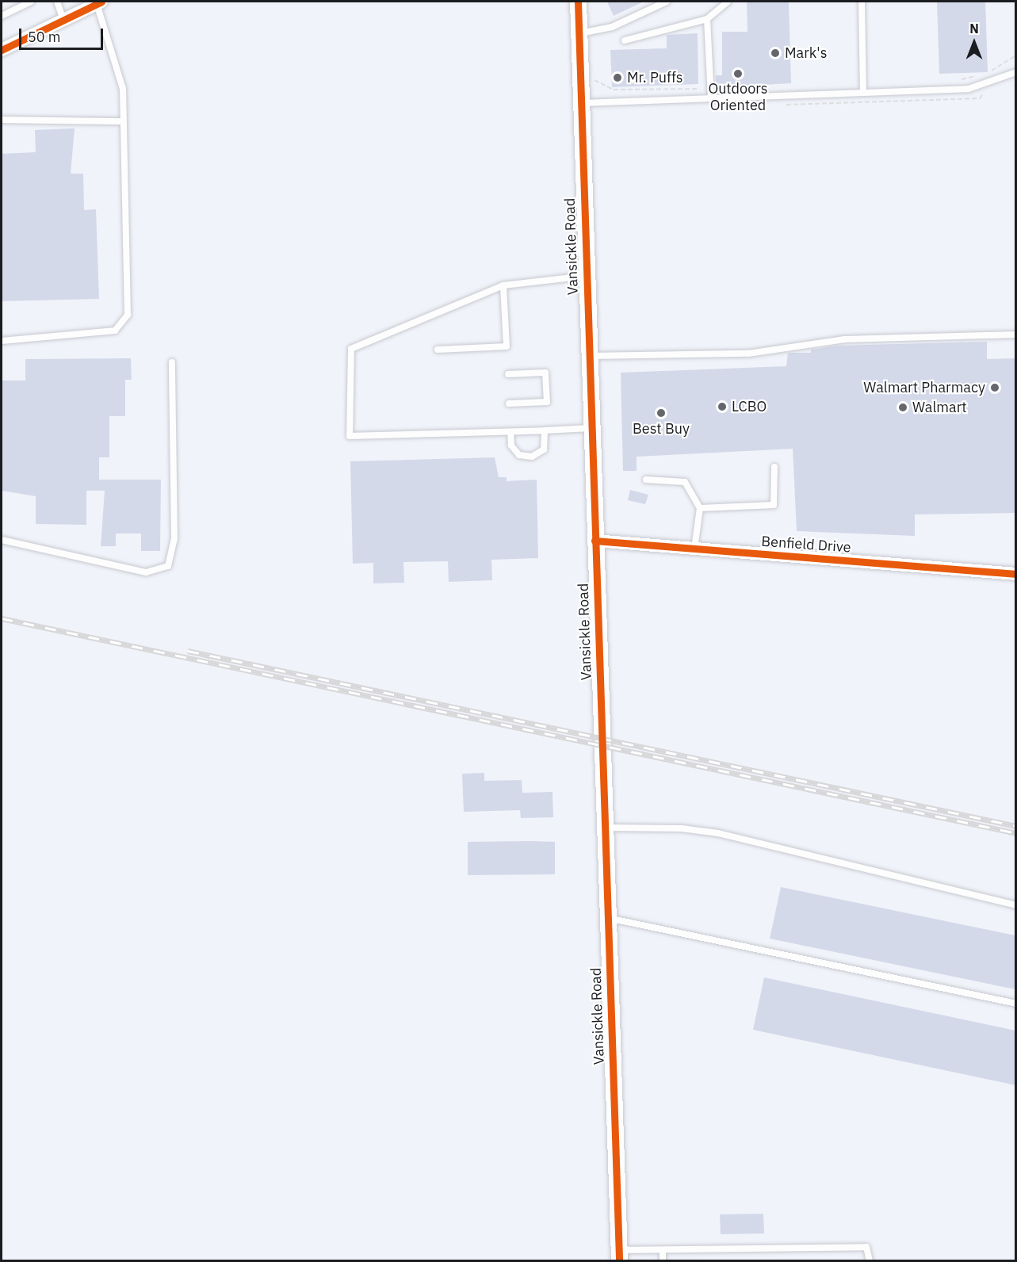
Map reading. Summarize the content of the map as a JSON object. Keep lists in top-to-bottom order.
{
  "streets": {
    "street": ["Vansickle Road", "Benfield Drive"]
  },
  "crossings": [
    ["Vansickle Road", "Benfield Drive"]
  ],
  "places": [
    "Mark's",
    "Outdoors Oriented",
    "Mr. Puffs",
    "Walmart Pharmacy",
    "LCBO",
    "Walmart",
    "Best Buy"
  ],
  "scale_bar": "50 m",
  "north": "top"
}
